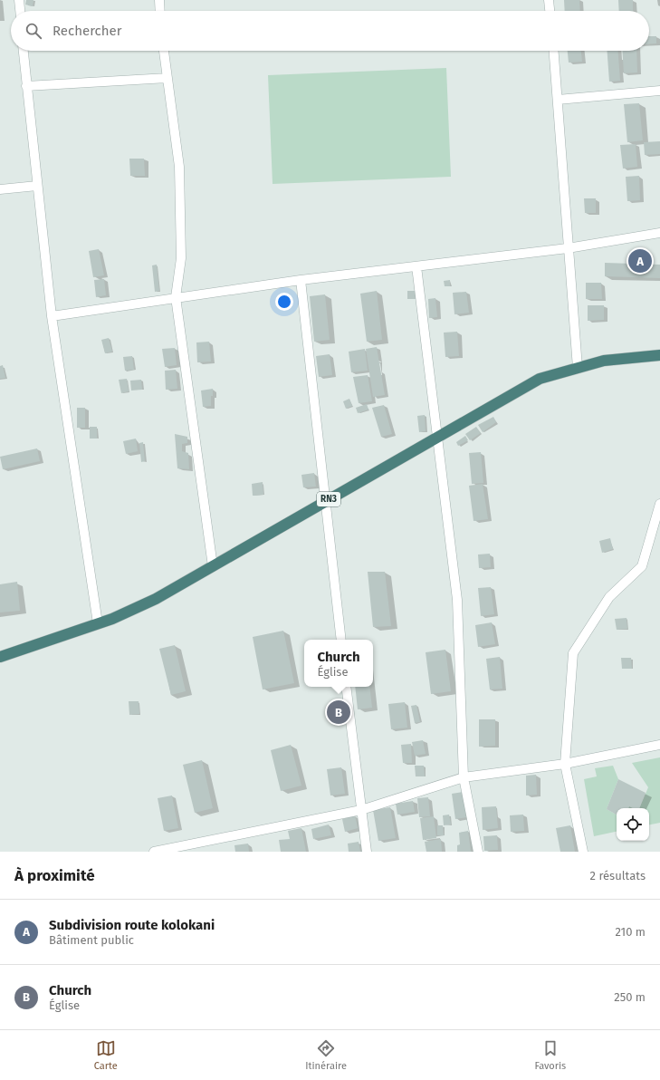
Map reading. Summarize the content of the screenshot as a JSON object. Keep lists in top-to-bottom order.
{
  "streets": {
    "highway": ["RN3"]
  },
  "page": {
    "search": "Rechercher",
    "pins": ["A", "B"],
    "popup": ["Church", "Église"],
    "heading": ["À proximité", "2 résultats"],
    "list": [
      {
        "mark": "A",
        "name": "Subdivision route kolokani",
        "note": "Bâtiment public",
        "value": "210 m"
      },
      {
        "mark": "B",
        "name": "Church",
        "note": "Église",
        "value": "250 m"
      }
    ],
    "nav": ["Carte", "Itinéraire", "Favoris"]
  }
}
